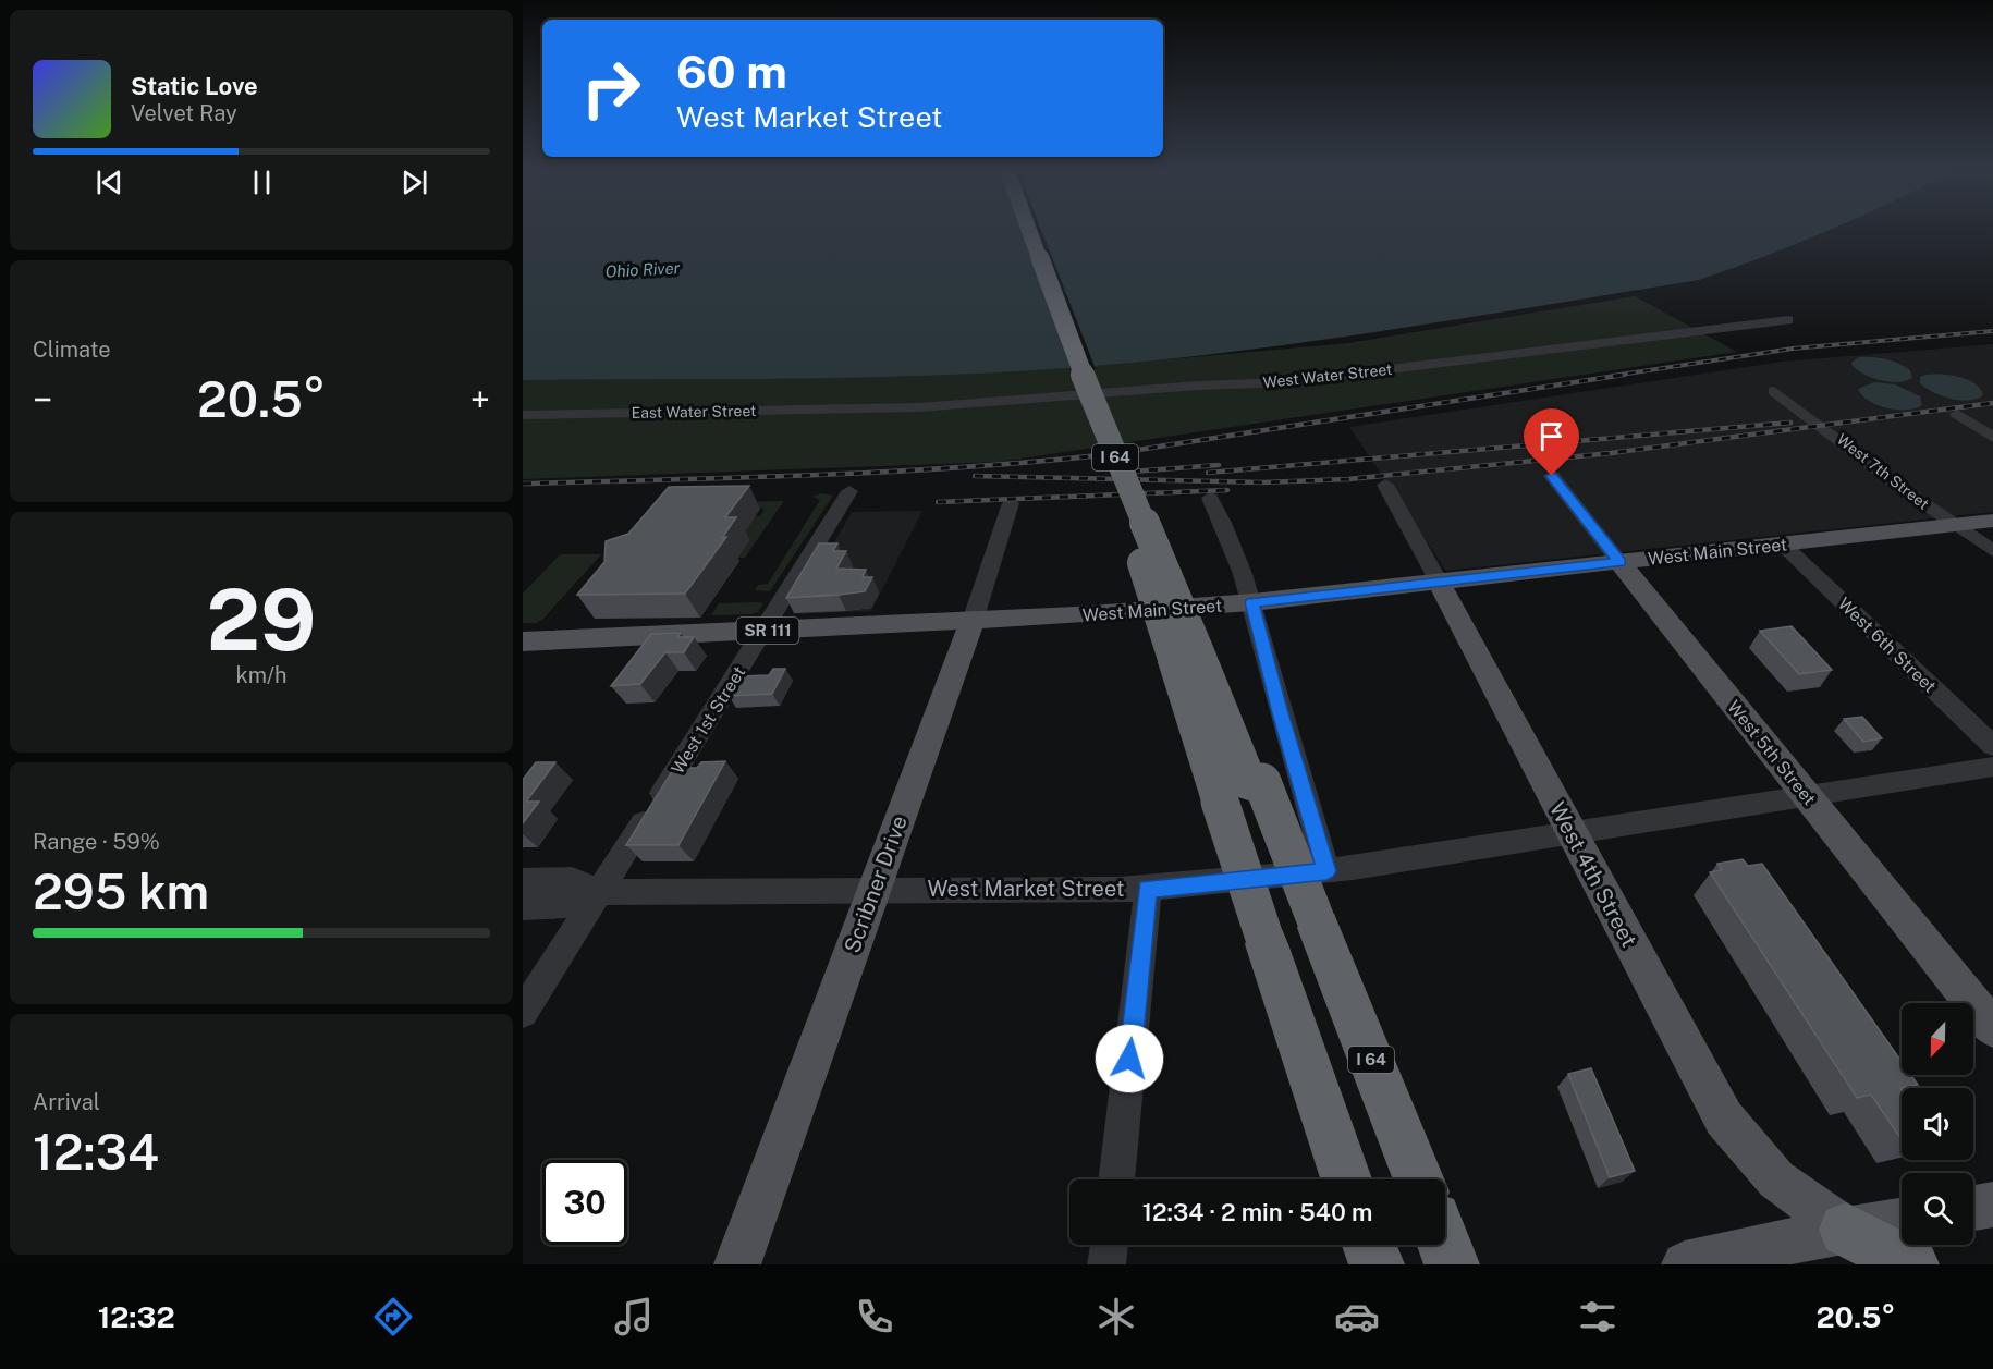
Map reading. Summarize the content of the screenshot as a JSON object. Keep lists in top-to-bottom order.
{
  "streets": {
    "highway": ["I 64"],
    "main road": [
      "West Main Street",
      "SR 111",
      "West 5th Street",
      "West 4th Street",
      "Scribner Drive"
    ],
    "street": [
      "West Water Street",
      "East Water Street",
      "West 7th Street",
      "West 6th Street",
      "West 1st Street",
      "West Market Street"
    ]
  },
  "crossings": [
    ["West Water Street", "East Water Street"],
    ["West 7th Street", "West Main Street"],
    ["West Main Street", "West 6th Street"],
    ["West Main Street", "West 1st Street"],
    ["West Main Street", "West 5th Street"],
    ["West Main Street", "West 4th Street"],
    ["West Main Street", "Scribner Drive"],
    ["West 1st Street", "West Market Street"],
    ["West 5th Street", "West Market Street"],
    ["West 4th Street", "West Market Street"],
    ["Scribner Drive", "West Market Street"]
  ],
  "water": ["Ohio River"],
  "north": "bottom",
  "page": {
    "turn": ["60 m", "West Market Street"],
    "song": ["Static Love", "Velvet Ray"],
    "tile": [
      "Climate",
      ["29", "km/h"],
      ["Range · 59%", "295 km"],
      ["Arrival", "12:34"]
    ],
    "heat": ["−", "20.5°", "+"],
    "limit": "30",
    "trip": "12:34 · 2 min · 540 m",
    "tabs": ["12:32", "20.5°"]
  }
}
